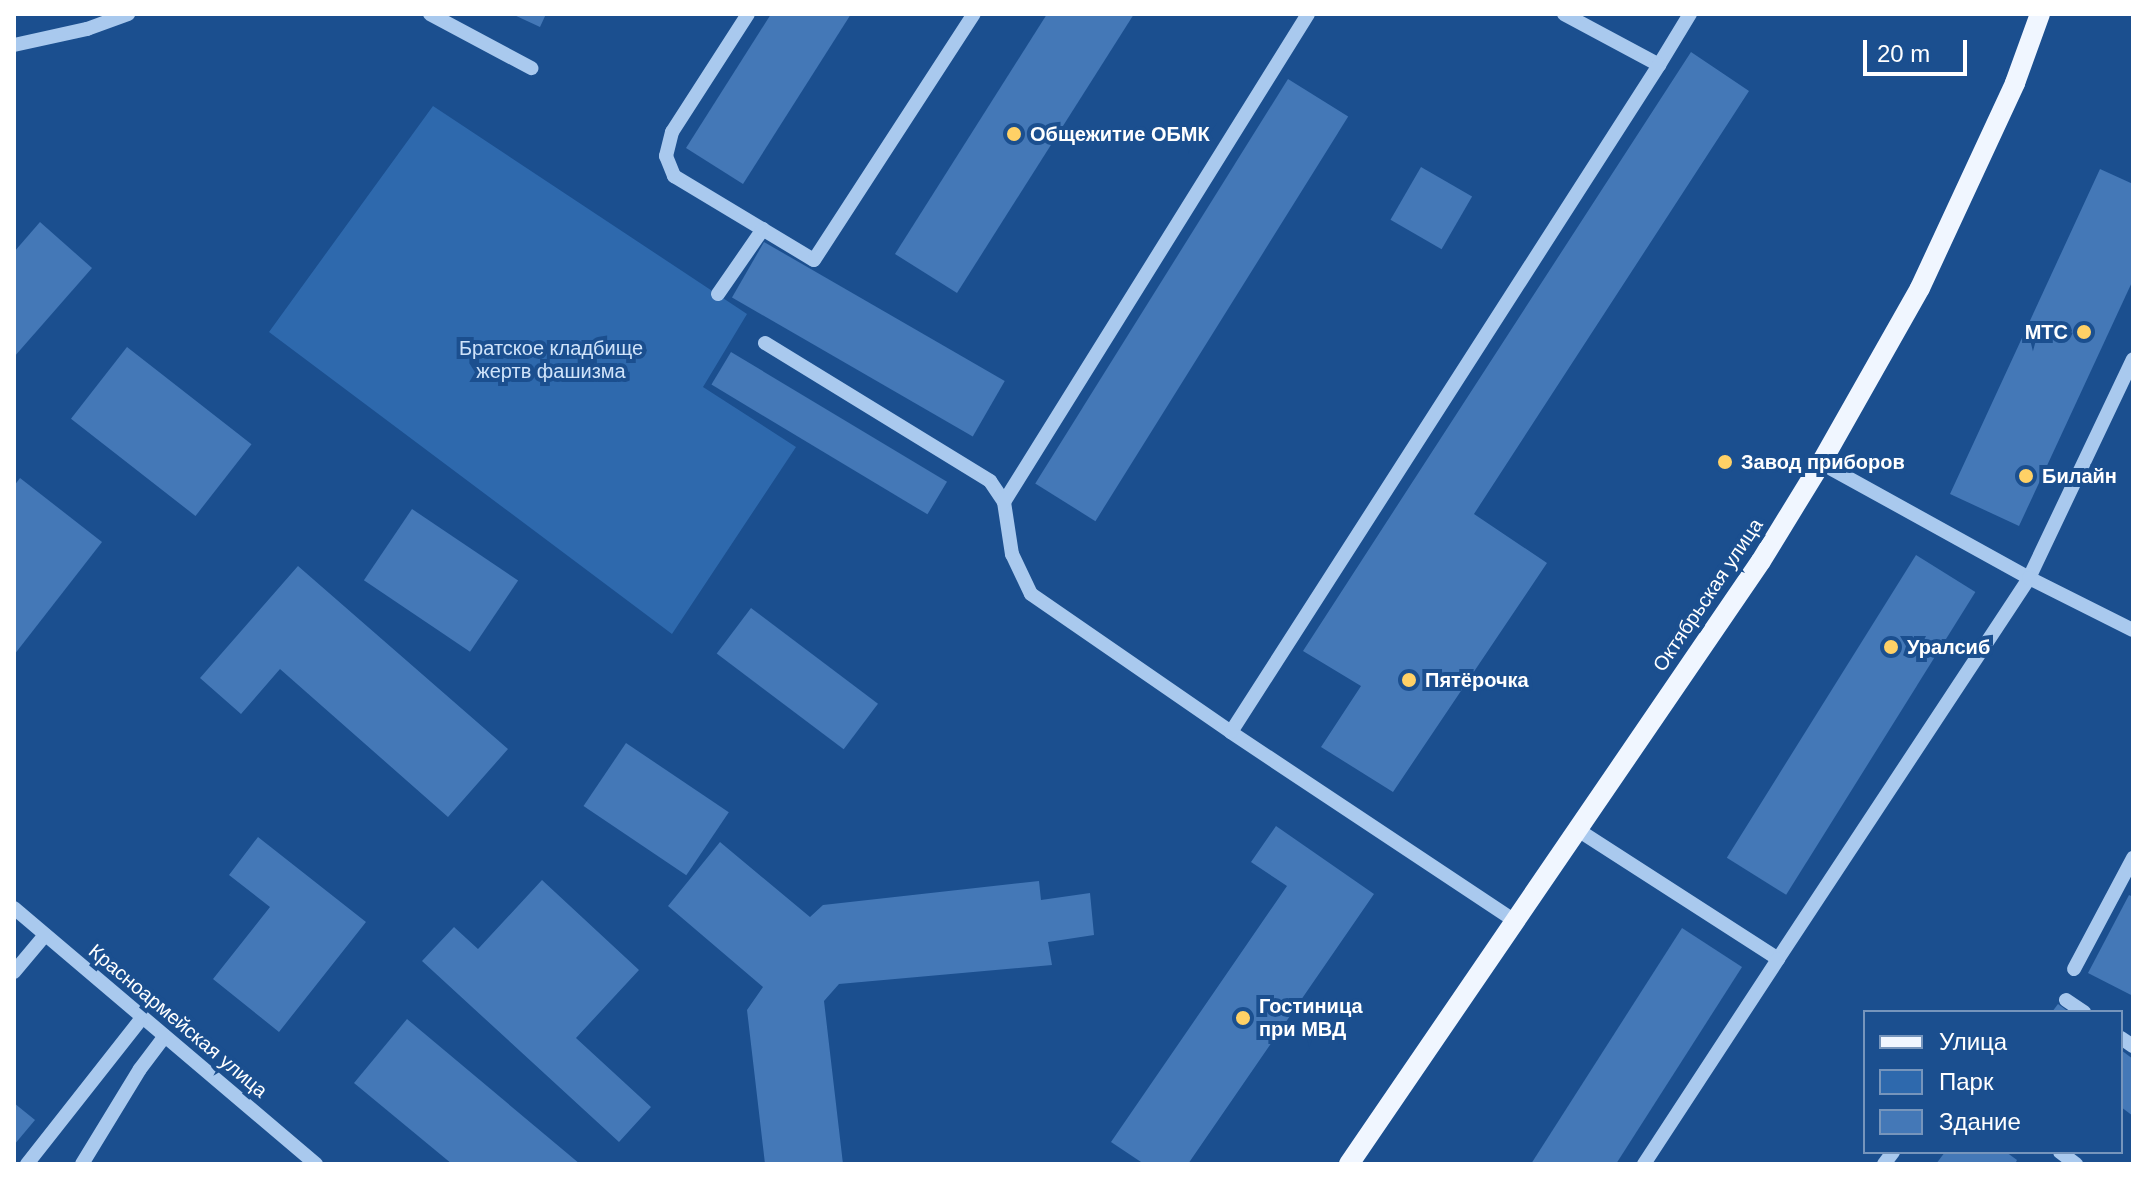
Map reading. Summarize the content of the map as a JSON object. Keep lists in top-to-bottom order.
{
  "streets": {
    "main road": ["Октябрьская улица"],
    "street": ["Красноармейская улица"]
  },
  "parks": ["Братское кладбище жертв фашизма"],
  "places": [
    "Общежитие ОБМК",
    "МТС",
    "Завод приборов",
    "Билайн",
    "Уралсиб",
    "Пятёрочка",
    "Гостиница при МВД"
  ],
  "legend": ["Улица", "Парк", "Здание"],
  "scale_bar": "20 m"
}
